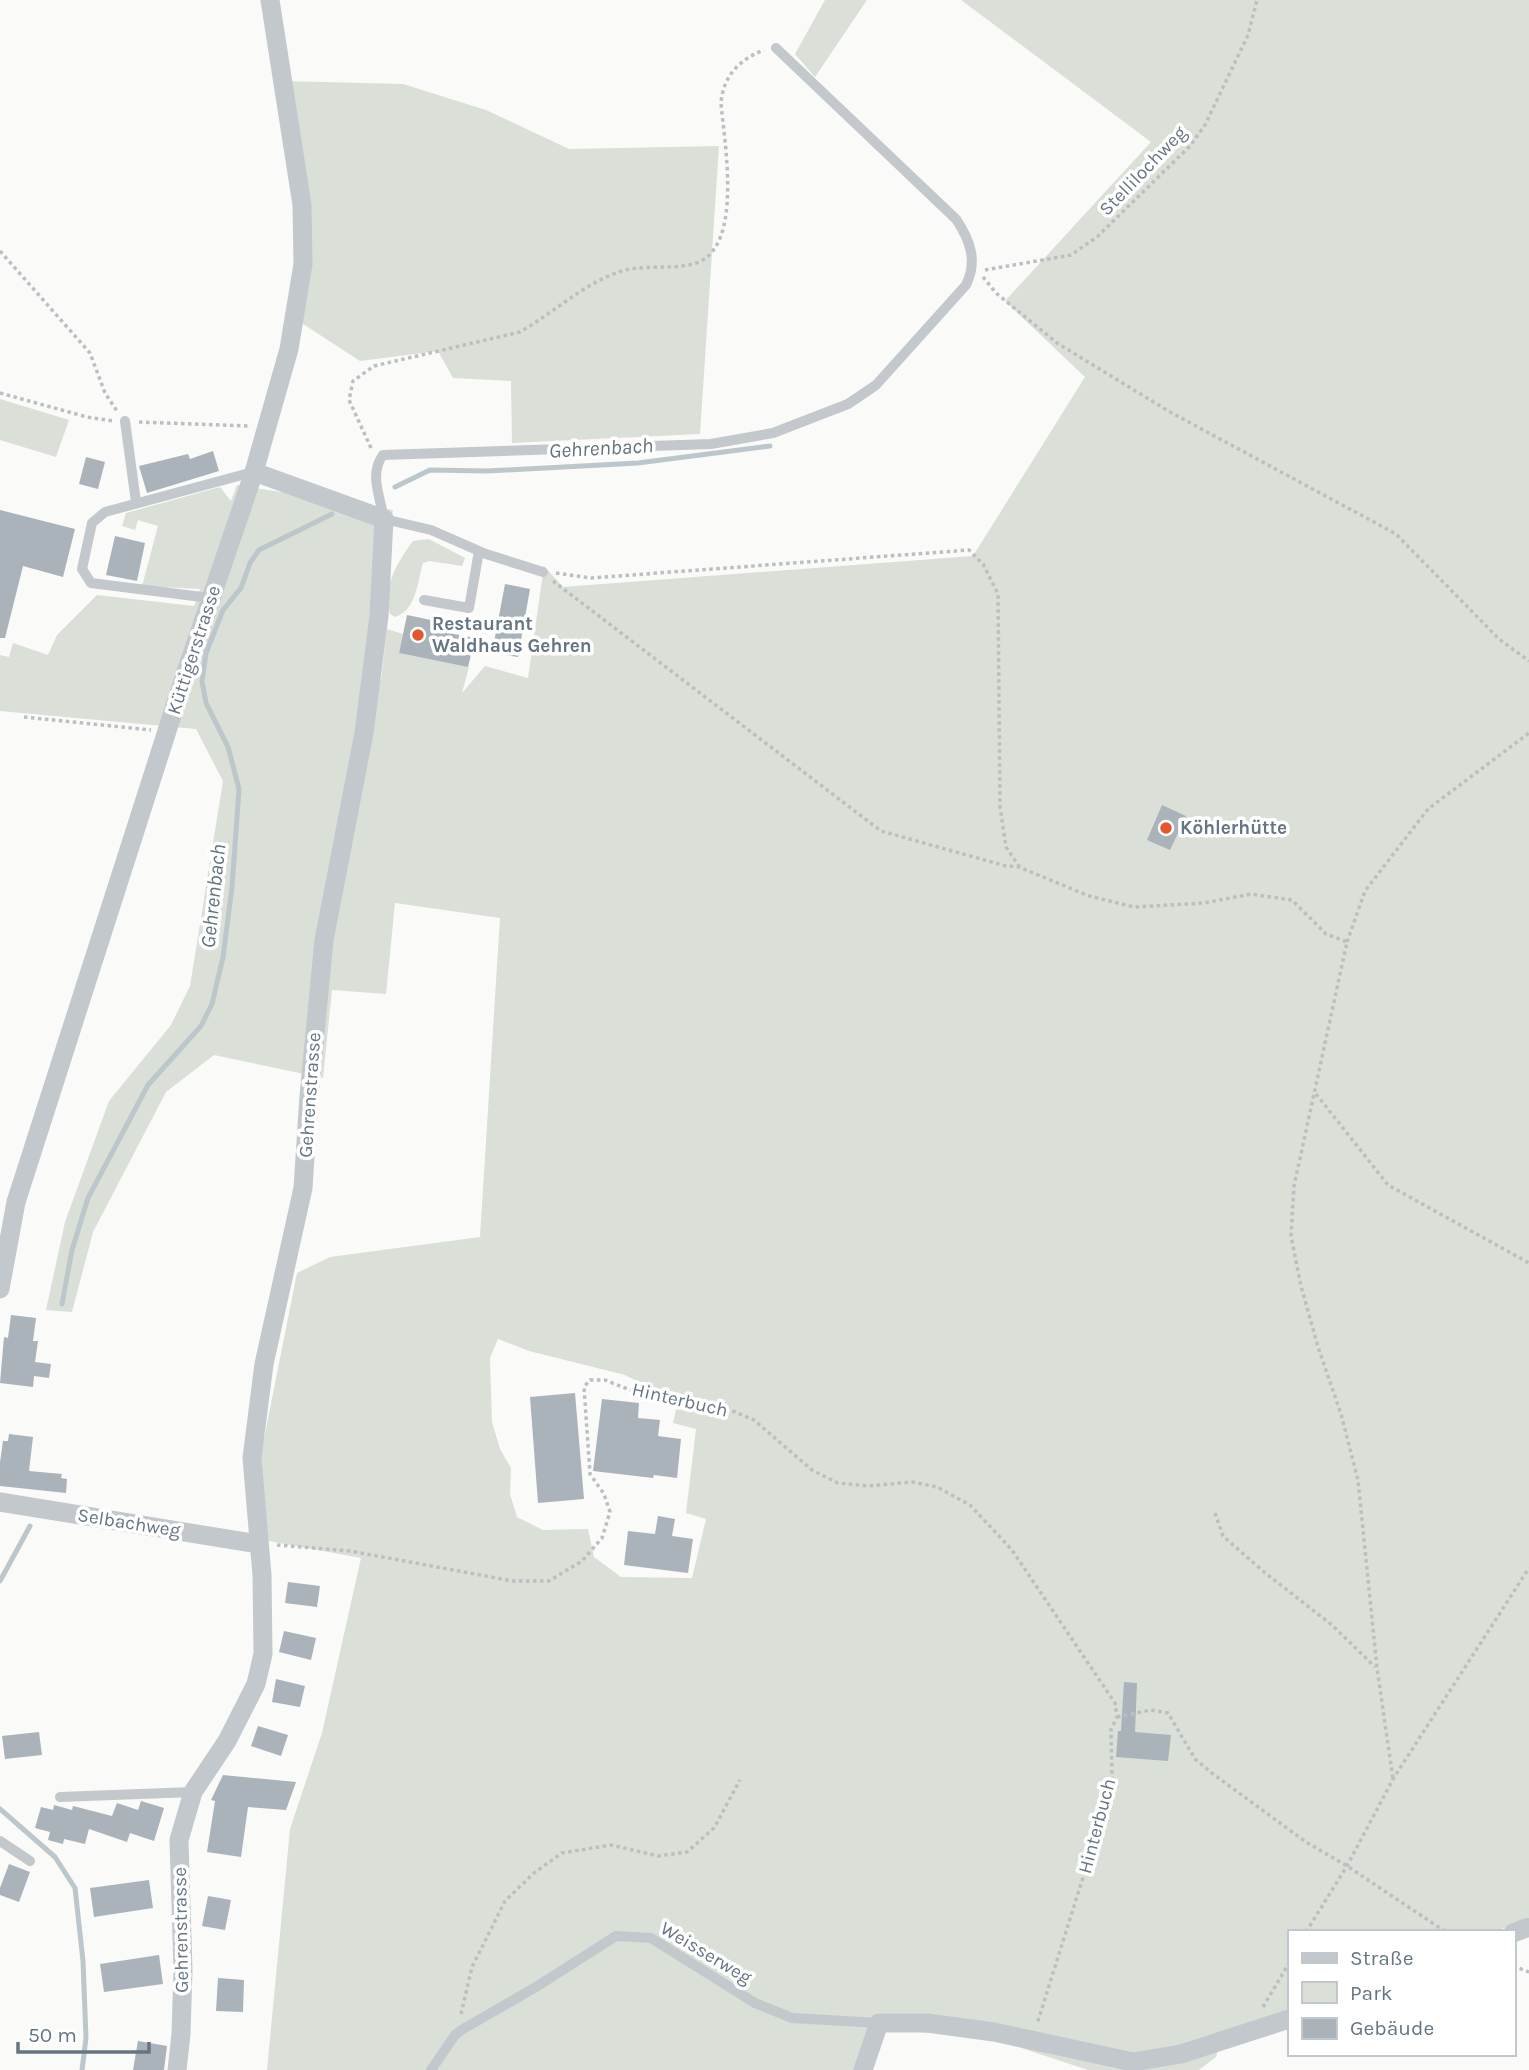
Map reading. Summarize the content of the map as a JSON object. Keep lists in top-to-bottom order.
{
  "streets": {
    "street": ["Küttigerstrasse", "Gehrenstrasse", "Selbachweg"],
    "lane": ["Weisserweg"],
    "path": ["Stellilochweg", "Hinterbuch"]
  },
  "crossings": [
    ["Gehrenstrasse", "Hinterbuch"],
    ["Gehrenstrasse", "Selbachweg"],
    ["Hinterbuch", "Selbachweg"]
  ],
  "water": ["Gehrenbach"],
  "places": ["Restaurant Waldhaus Gehren", "Köhlerhütte"],
  "legend": ["Straße", "Park", "Gebäude"],
  "scale_bar": "50 m"
}
